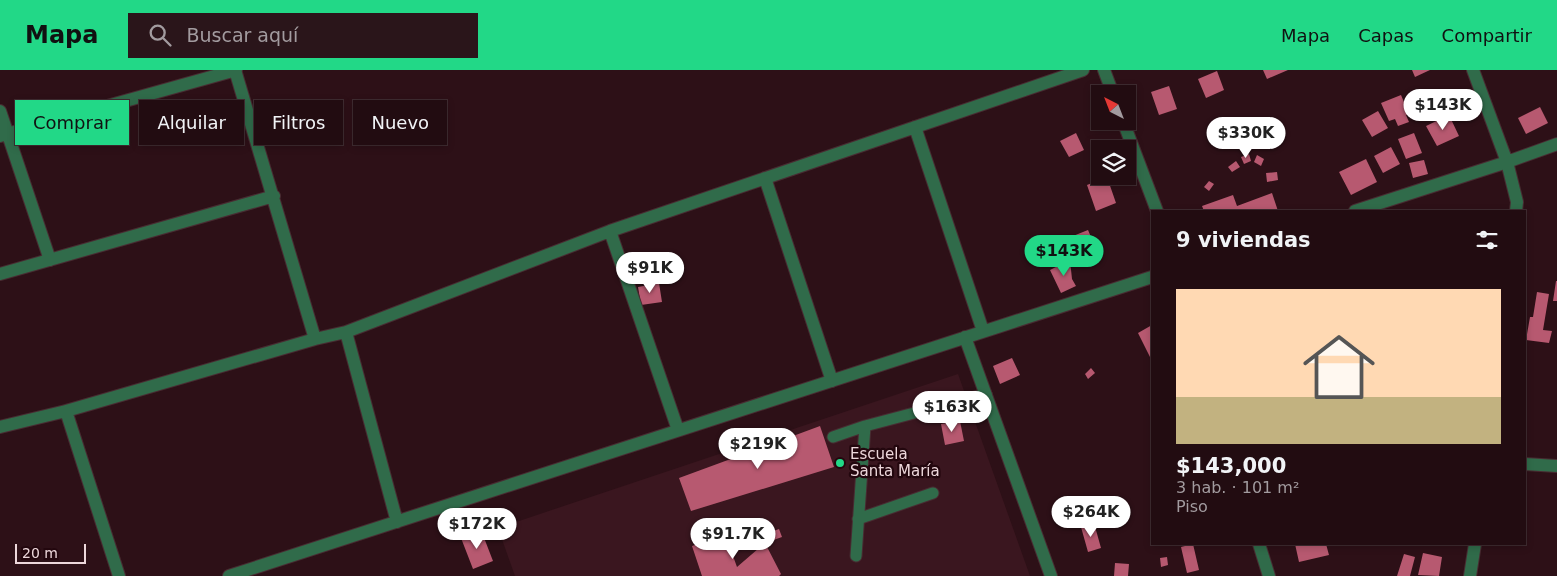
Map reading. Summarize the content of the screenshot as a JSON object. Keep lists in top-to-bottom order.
{
  "places": ["Escuela Santa María"],
  "scale_bar": "20 m",
  "north": "top left",
  "page": {
    "header": "Mapa",
    "search": "Buscar aquí",
    "nav": ["Mapa", "Capas", "Compartir"],
    "price": [
      "$143K",
      "$330K",
      "$143K",
      "$91K",
      "$163K",
      "$219K",
      "$264K",
      "$172K",
      "$91.7K"
    ],
    "chip": [
      "Comprar",
      "Alquilar",
      "Filtros",
      "Nuevo"
    ],
    "heading": "9 viviendas",
    "list": [
      {
        "name": "$143,000",
        "note": "3 hab. · 101 m² · Piso"
      }
    ],
    "scale": "20 m"
  }
}
